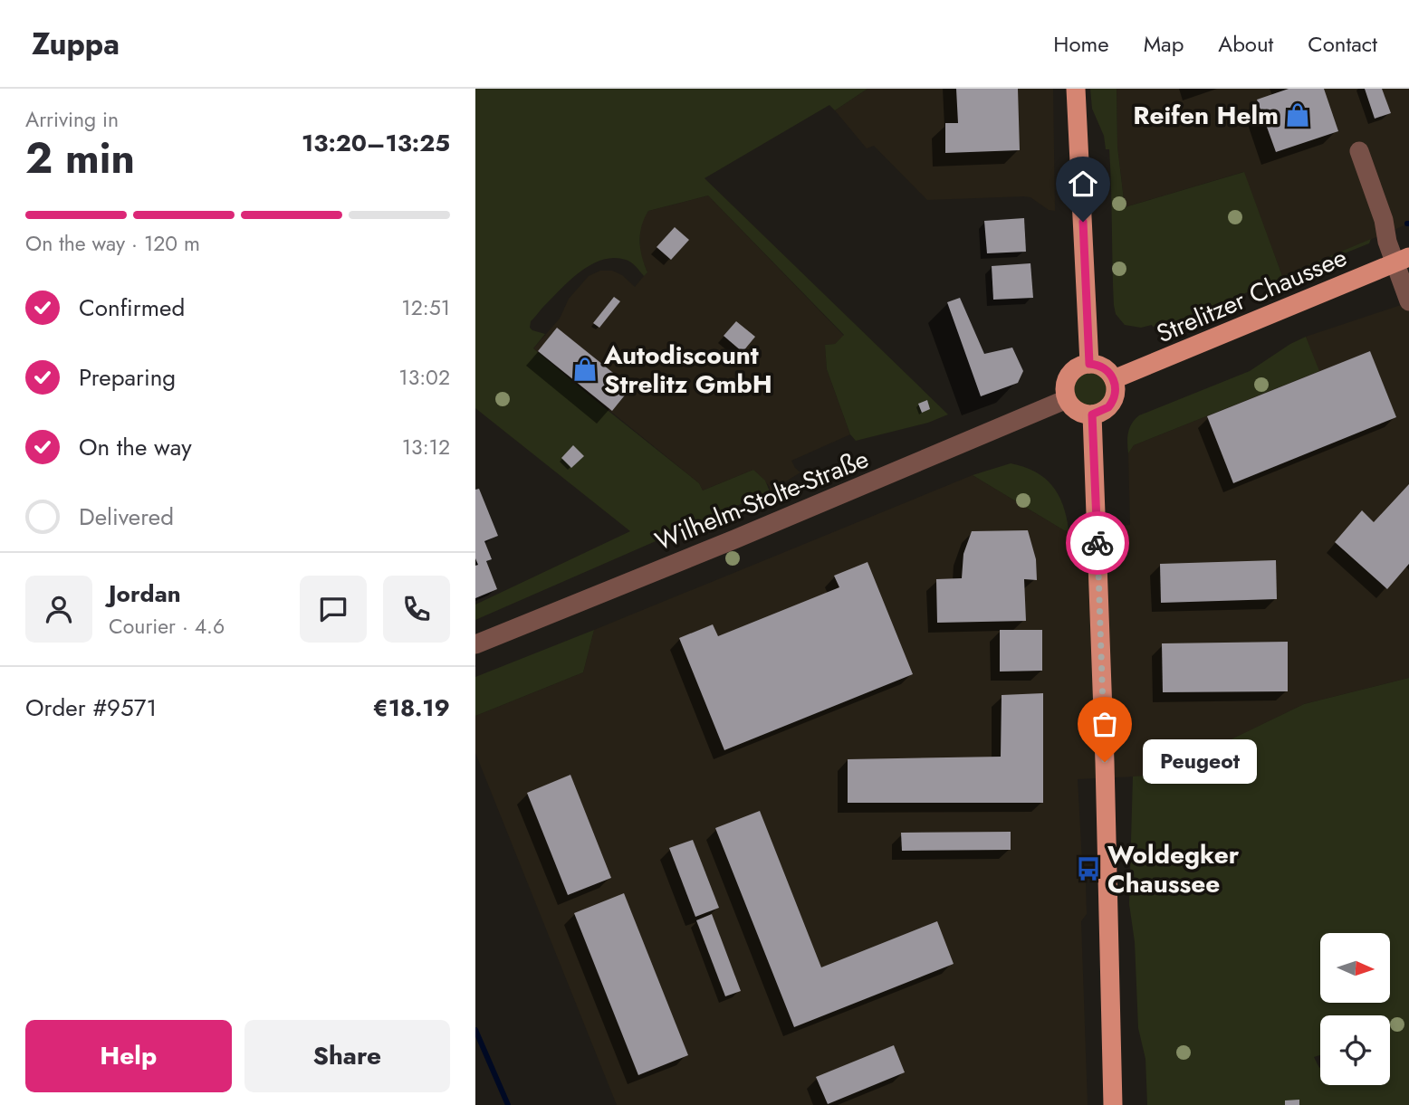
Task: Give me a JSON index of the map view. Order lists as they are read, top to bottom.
{
  "streets": {
    "main road": ["Strelitzer Chaussee"],
    "street": ["Wilhelm-Stolte-Straße"]
  },
  "crossings": [
    ["Strelitzer Chaussee", "Wilhelm-Stolte-Straße"]
  ],
  "places": {
    "shop": ["Reifen Helm", "Autodiscount Strelitz GmbH"],
    "other": ["Peugeot"],
    "bus stop": ["Woldegker Chaussee"]
  },
  "north": "right",
  "page": {
    "header": "Zuppa",
    "nav": [
      "Home",
      "Map",
      "About",
      "Contact"
    ],
    "heading": ["2 min", "Arriving in", "13:20–13:25"],
    "panel": [
      "Jordan",
      "Courier · 4.6",
      "Order #9571",
      "€18.19"
    ],
    "bar": "On the way · 120 m",
    "list": [
      ["Confirmed", "12:51"],
      ["Preparing", "13:02"],
      ["On the way", "13:12"],
      "Delivered"
    ],
    "bubble": "Peugeot",
    "buttons": ["Help", "Share"]
  }
}
